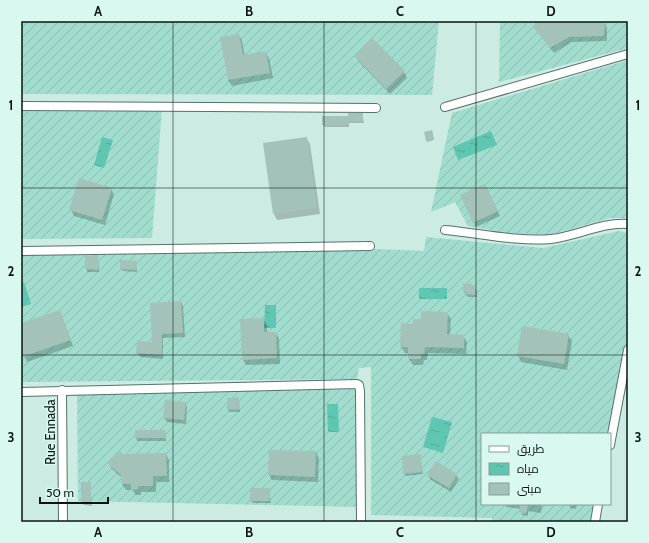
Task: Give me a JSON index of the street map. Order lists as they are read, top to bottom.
{
  "streets": {
    "street": ["Rue Ennada"]
  },
  "legend": ["طريق", "مياه", "مبنى"],
  "scale_bar": "50 m",
  "grid": {
    "columns": [
      "A",
      "B",
      "C",
      "D"
    ],
    "rows": ["1", "2", "3"]
  }
}
